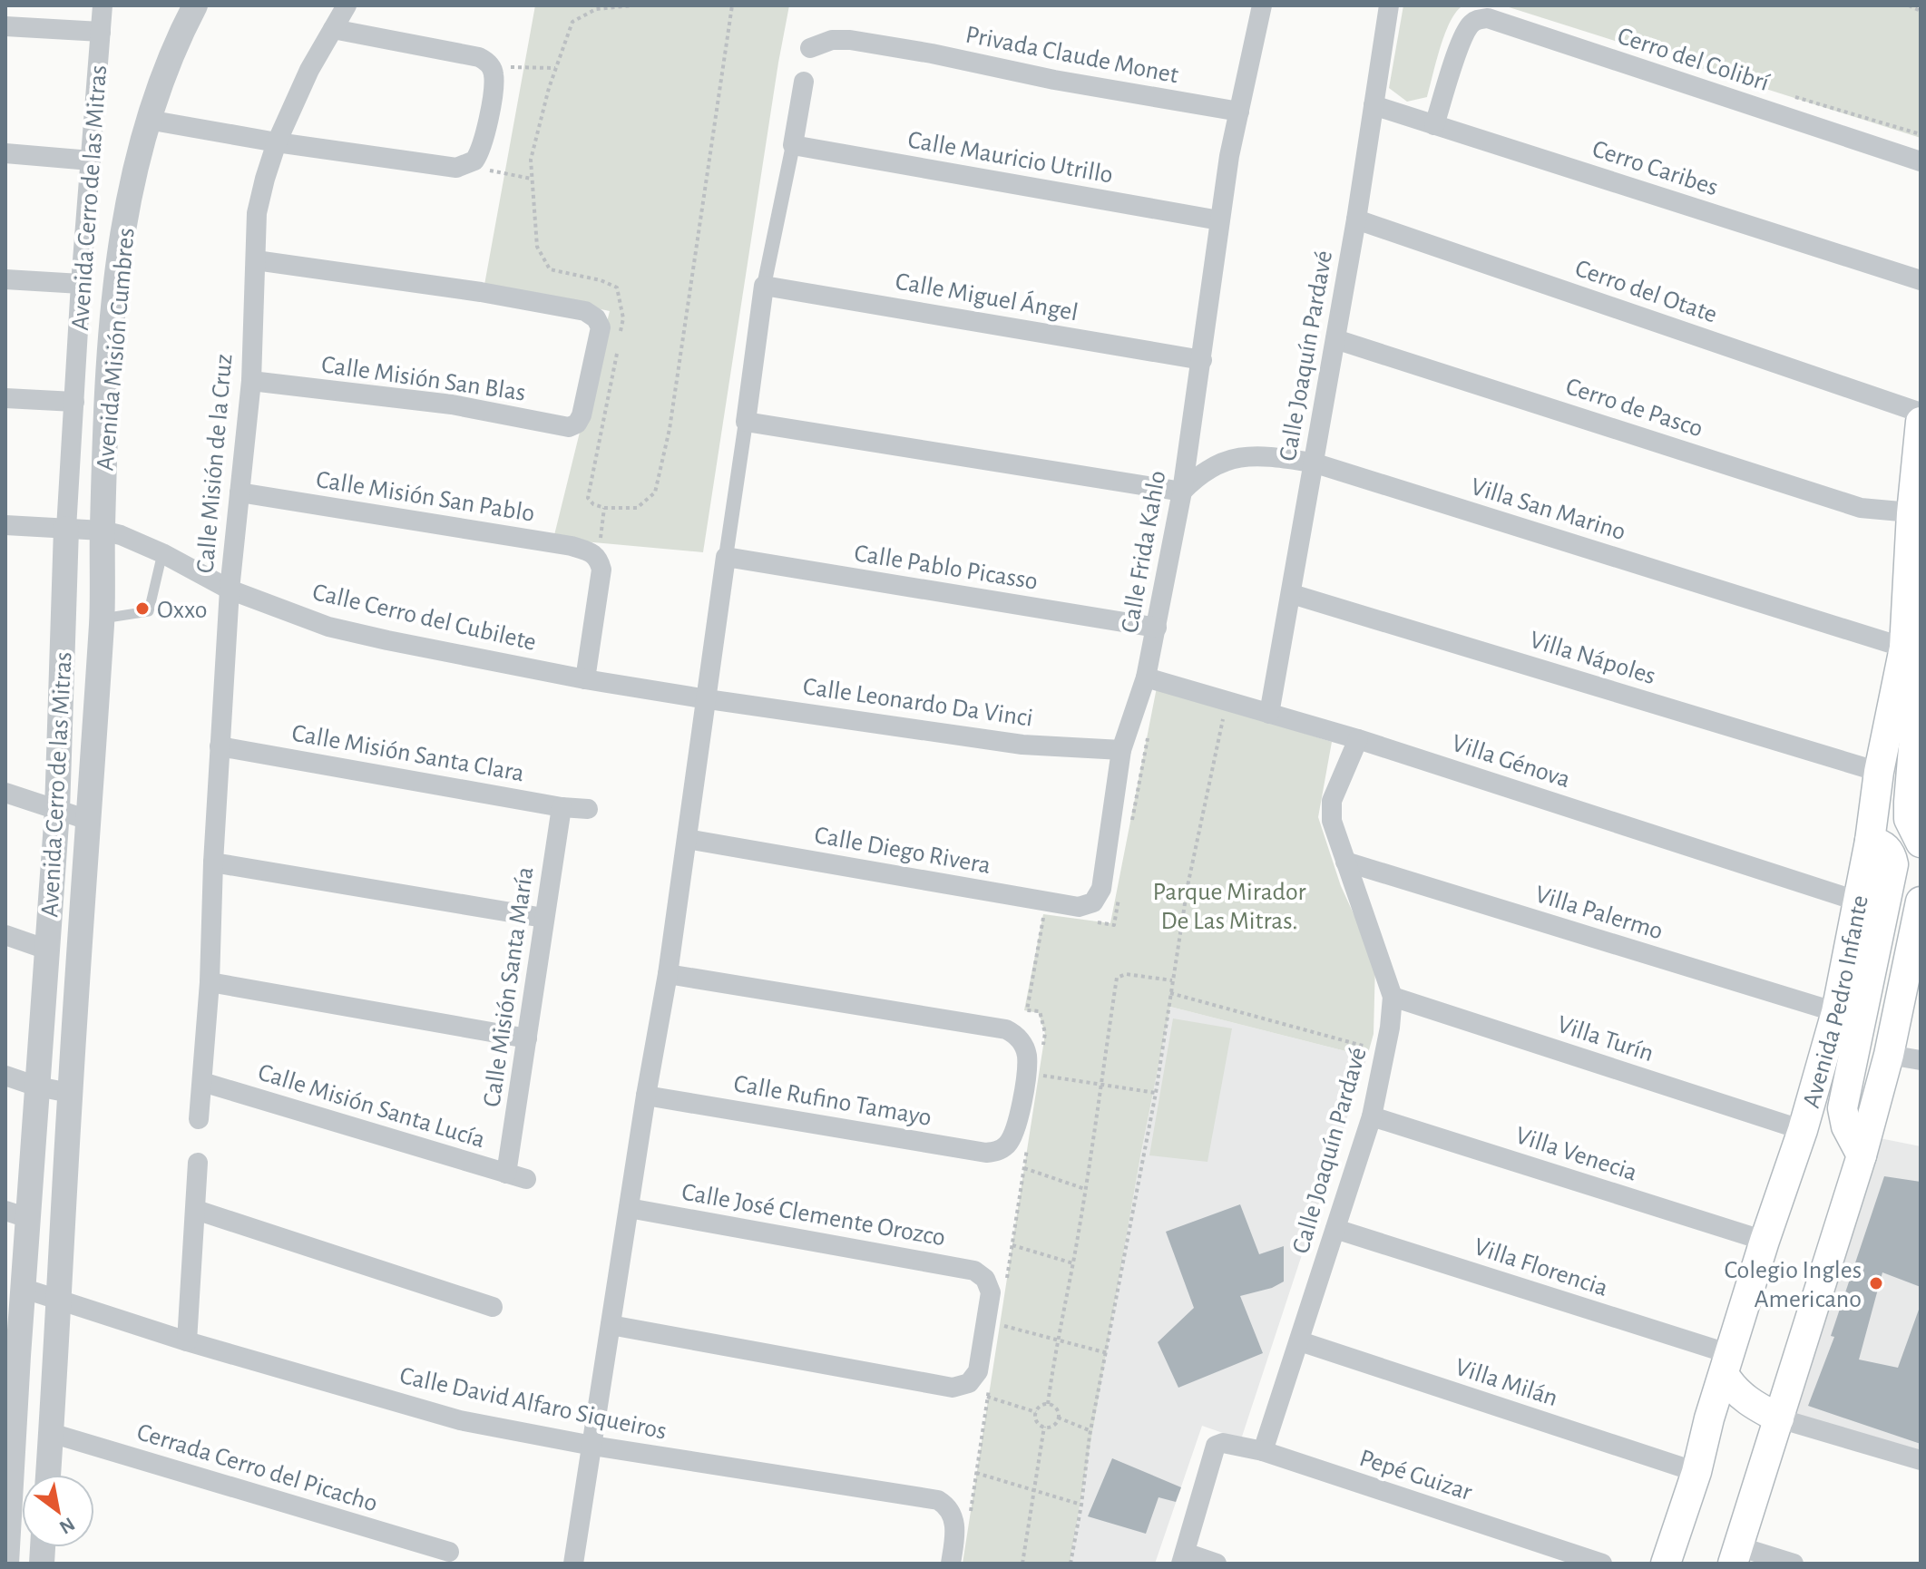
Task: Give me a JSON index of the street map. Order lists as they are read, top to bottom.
{
  "streets": {
    "main road": ["Avenida Pedro Infante"],
    "street": [
      "Privada Claude Monet",
      "Cerro del Colibrí",
      "Calle Mauricio Utrillo",
      "Cerro Caribes",
      "Avenida Cerro de las Mitras",
      "Cerro del Otate",
      "Calle Miguel Ángel",
      "Avenida Misión Cumbres",
      "Calle Joaquín Pardavé",
      "Calle Misión San Blas",
      "Cerro de Pasco",
      "Calle Misión de la Cruz",
      "Calle Misión San Pablo",
      "Villa San Marino",
      "Calle Frida Kahlo",
      "Calle Pablo Picasso",
      "Calle Cerro del Cubilete",
      "Villa Nápoles",
      "Calle Leonardo Da Vinci",
      "Calle Misión Santa Clara",
      "Villa Génova",
      "Calle Diego Rivera",
      "Villa Palermo",
      "Calle Misión Santa María",
      "Villa Turín",
      "Calle Rufino Tamayo",
      "Calle Misión Santa Lucía",
      "Villa Venecia",
      "Calle José Clemente Orozco",
      "Villa Florencia",
      "Villa Milán",
      "Calle David Alfaro Siqueiros",
      "Cerrada Cerro del Picacho",
      "Pepé Guizar"
    ]
  },
  "crossings": [
    ["Privada Claude Monet", "Calle Frida Kahlo"],
    ["Cerro del Colibrí", "Cerro Caribes"],
    ["Calle Mauricio Utrillo", "Calle Frida Kahlo"],
    ["Cerro Caribes", "Calle Joaquín Pardavé"],
    ["Avenida Cerro de las Mitras", "Avenida Misión Cumbres"],
    ["Avenida Cerro de las Mitras", "Calle Cerro del Cubilete"],
    ["Avenida Cerro de las Mitras", "Calle David Alfaro Siqueiros"],
    ["Avenida Cerro de las Mitras", "Cerrada Cerro del Picacho"],
    ["Cerro del Otate", "Calle Joaquín Pardavé"],
    ["Calle Miguel Ángel", "Calle Frida Kahlo"],
    ["Avenida Misión Cumbres", "Calle Cerro del Cubilete"],
    ["Calle Joaquín Pardavé", "Cerro de Pasco"],
    ["Calle Joaquín Pardavé", "Villa San Marino"],
    ["Calle Joaquín Pardavé", "Villa Nápoles"],
    ["Calle Joaquín Pardavé", "Villa Génova"],
    ["Calle Joaquín Pardavé", "Villa Palermo"],
    ["Calle Joaquín Pardavé", "Villa Turín"],
    ["Calle Joaquín Pardavé", "Villa Venecia"],
    ["Calle Joaquín Pardavé", "Villa Florencia"],
    ["Calle Joaquín Pardavé", "Villa Milán"],
    ["Calle Joaquín Pardavé", "Pepé Guizar"],
    ["Calle Misión San Blas", "Calle Misión de la Cruz"],
    ["Cerro de Pasco", "Avenida Pedro Infante"],
    ["Calle Misión de la Cruz", "Calle Misión San Pablo"],
    ["Calle Misión de la Cruz", "Calle Cerro del Cubilete"],
    ["Calle Misión de la Cruz", "Calle Misión Santa Clara"],
    ["Calle Misión de la Cruz", "Calle Misión Santa Lucía"],
    ["Villa San Marino", "Calle Frida Kahlo"],
    ["Villa San Marino", "Avenida Pedro Infante"],
    ["Calle Frida Kahlo", "Calle Pablo Picasso"],
    ["Calle Frida Kahlo", "Calle Leonardo Da Vinci"],
    ["Calle Frida Kahlo", "Villa Génova"],
    ["Calle Frida Kahlo", "Calle Diego Rivera"],
    ["Calle Cerro del Cubilete", "Calle Leonardo Da Vinci"],
    ["Villa Nápoles", "Avenida Pedro Infante"],
    ["Calle Misión Santa Clara", "Calle Misión Santa María"],
    ["Villa Génova", "Avenida Pedro Infante"],
    ["Villa Palermo", "Avenida Pedro Infante"],
    ["Calle Misión Santa María", "Calle Misión Santa Lucía"],
    ["Avenida Pedro Infante", "Villa Turín"],
    ["Avenida Pedro Infante", "Villa Venecia"],
    ["Avenida Pedro Infante", "Villa Florencia"],
    ["Avenida Pedro Infante", "Villa Milán"]
  ],
  "parks": ["Parque Mirador De Las Mitras."],
  "places": ["Oxxo", "Colegio Ingles Americano"],
  "north": "bottom right"
}
